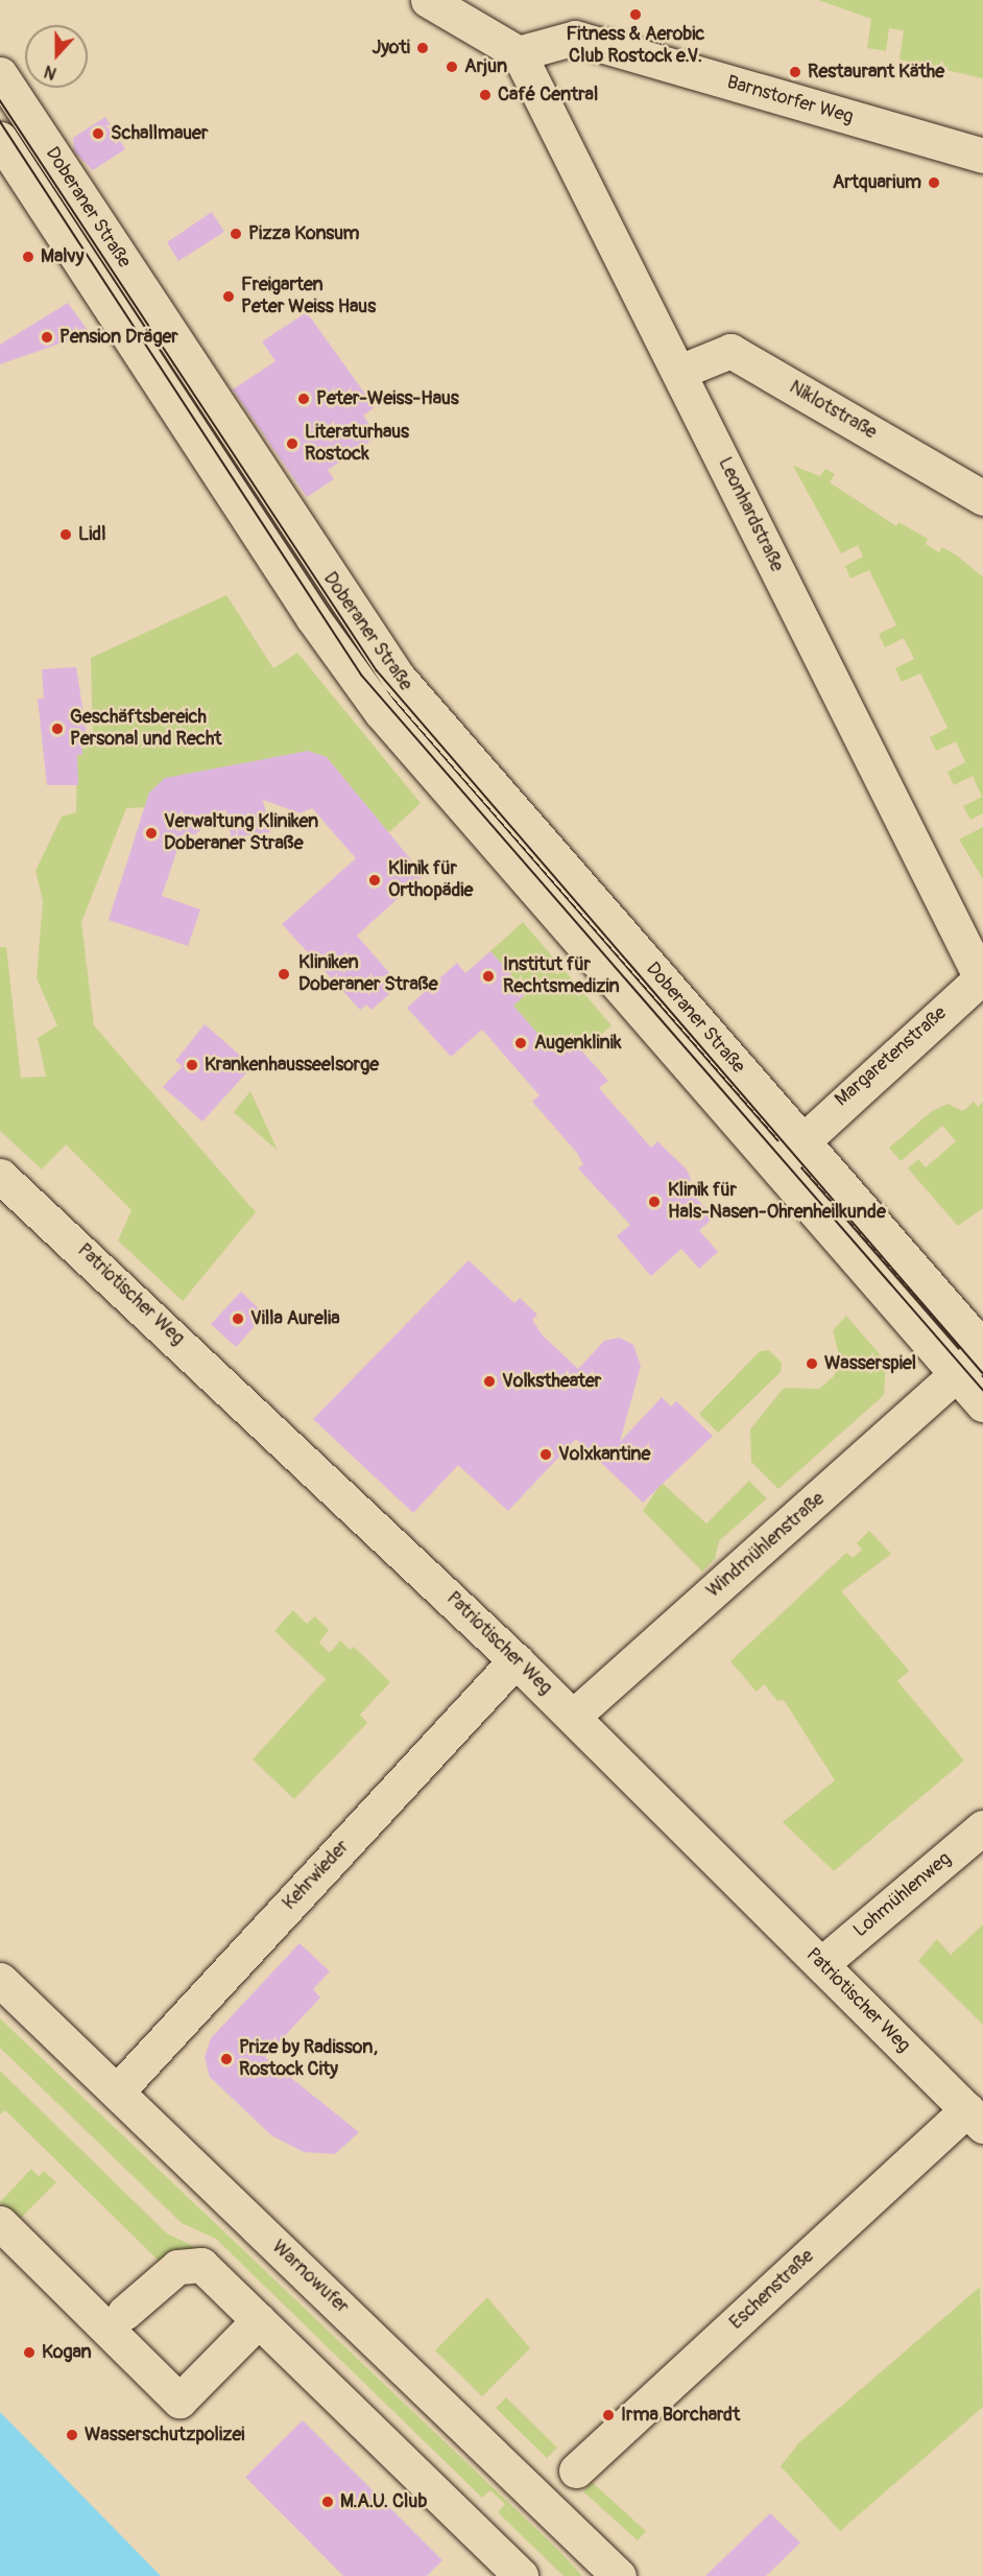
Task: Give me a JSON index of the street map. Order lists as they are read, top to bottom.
{
  "streets": {
    "street": [
      "Barnstorfer Weg",
      "Doberaner Straße",
      "Niklotstraße",
      "Leonhardstraße",
      "Margaretenstraße",
      "Patriotischer Weg",
      "Windmühlenstraße",
      "Kehrwieder",
      "Lohmühlenweg",
      "Warnowufer",
      "Eschenstraße"
    ]
  },
  "crossings": [
    ["Barnstorfer Weg", "Leonhardstraße"],
    ["Doberaner Straße", "Margaretenstraße"],
    ["Doberaner Straße", "Windmühlenstraße"],
    ["Niklotstraße", "Leonhardstraße"],
    ["Leonhardstraße", "Margaretenstraße"],
    ["Patriotischer Weg", "Windmühlenstraße"],
    ["Patriotischer Weg", "Kehrwieder"],
    ["Patriotischer Weg", "Lohmühlenweg"],
    ["Patriotischer Weg", "Eschenstraße"],
    ["Kehrwieder", "Warnowufer"]
  ],
  "places": [
    "Fitness & Aerobic Club Rostock e.V.",
    "Jyoti",
    "Arjun",
    "Restaurant Käthe",
    "Café Central",
    "Schallmauer",
    "Artquarium",
    "Pizza Konsum",
    "Malvy",
    "Freigarten Peter Weiss Haus",
    "Pension Dräger",
    "Peter-Weiss-Haus",
    "Literaturhaus Rostock",
    "Lidl",
    "Geschäftsbereich Personal und Recht",
    "Verwaltung Kliniken Doberaner Straße",
    "Klinik für Orthopädie",
    "Kliniken Doberaner Straße",
    "Institut für Rechtsmedizin",
    "Augenklinik",
    "Krankenhausseelsorge",
    "Klinik für Hals-Nasen-Ohrenheilkunde",
    "Villa Aurelia",
    "Wasserspiel",
    "Volkstheater",
    "Volxkantine",
    "Prize by Radisson, Rostock City",
    "Kogan",
    "Irma Borchardt",
    "Wasserschutzpolizei",
    "M.A.U. Club"
  ],
  "north": "bottom"
}
